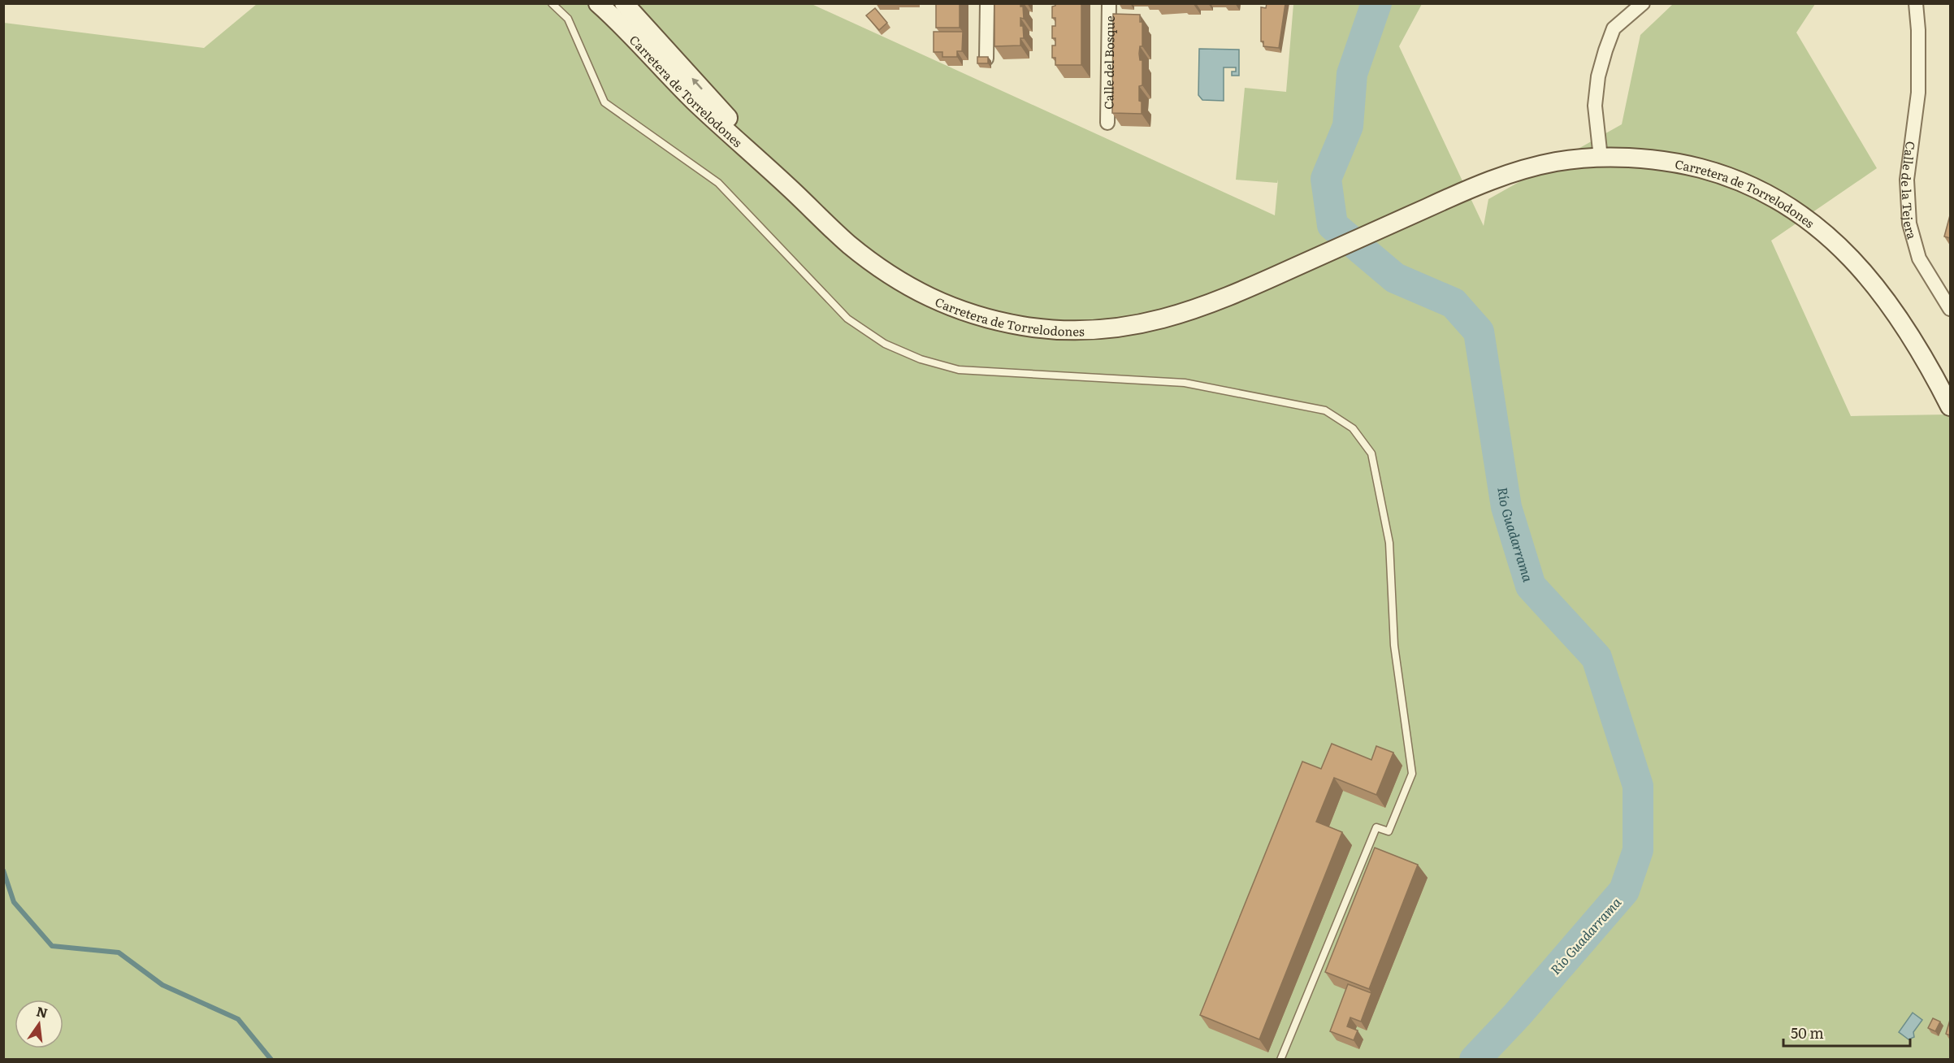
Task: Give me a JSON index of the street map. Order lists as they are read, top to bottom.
{
  "streets": {
    "main road": ["Carretera de Torrelodones"],
    "street": ["Calle del Bosque", "Calle de la Tejera"]
  },
  "water": ["Río Guadarrama"],
  "scale_bar": "50 m",
  "north": "top"
}
